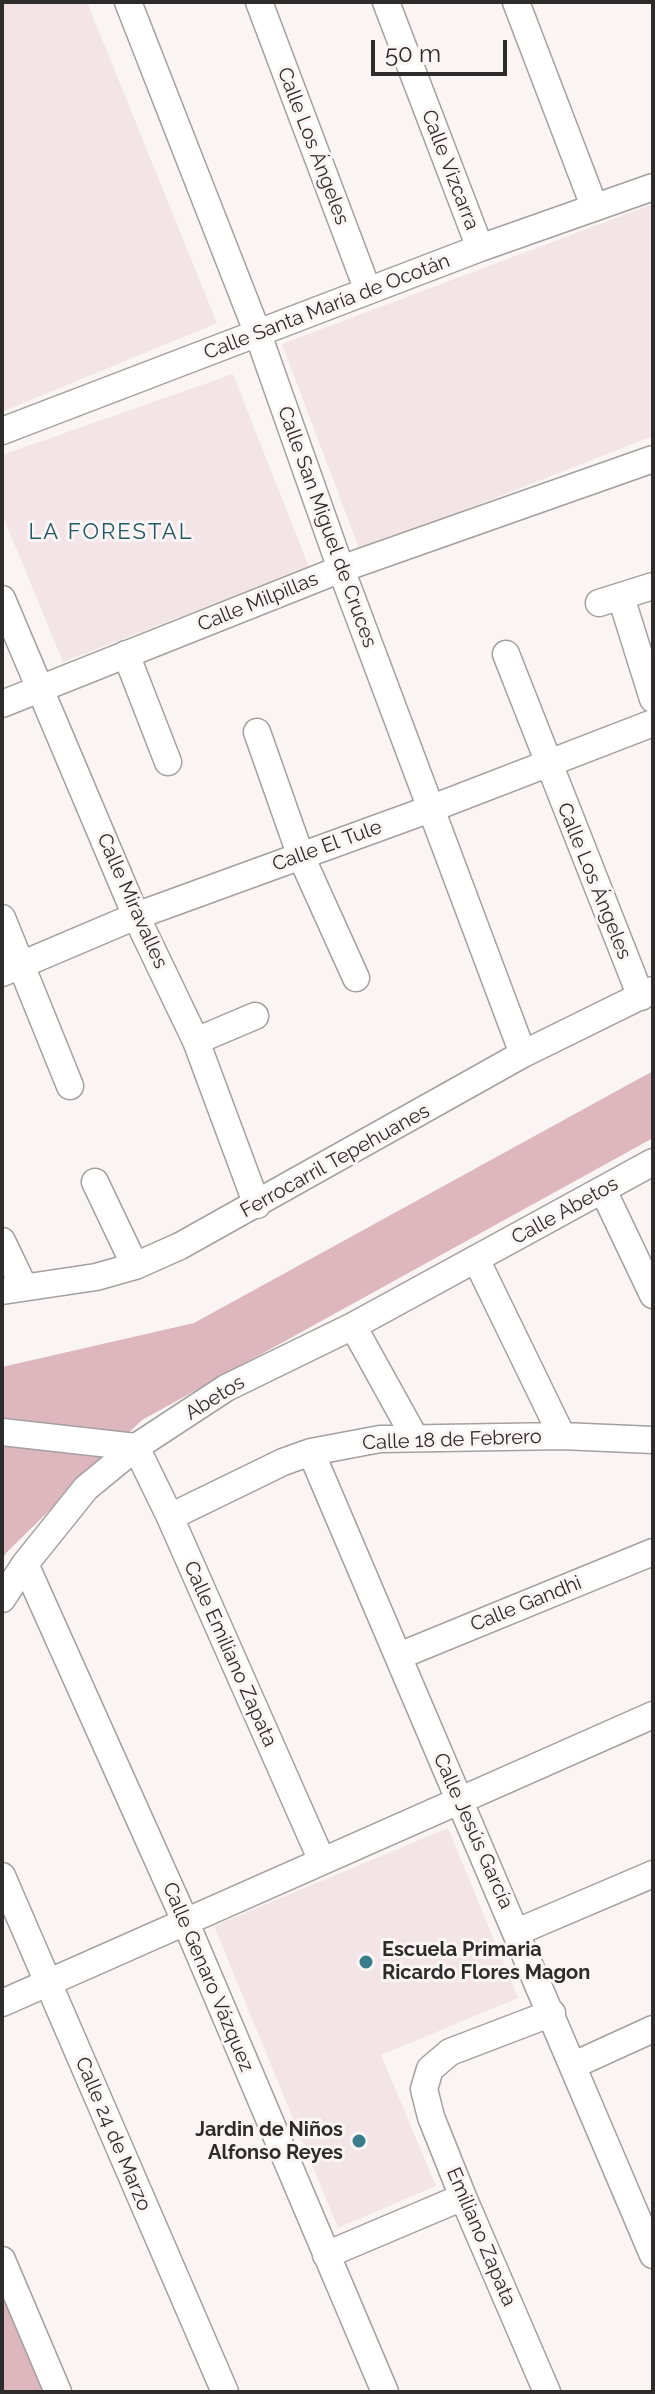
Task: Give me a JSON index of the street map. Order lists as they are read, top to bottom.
{
  "streets": {
    "street": [
      "Calle Los Ángeles",
      "Calle Vizcarra",
      "Calle Santa María de Ocotán",
      "Calle San Miguel de Cruces",
      "Calle Milpillas",
      "Calle El Tule",
      "Calle Miravalles",
      "Ferrocarril Tepehuanes",
      "Calle Abetos",
      "Abetos",
      "Calle 18 de Febrero",
      "Calle Gandhi",
      "Calle Emiliano Zapata",
      "Calle Jesús García",
      "Calle Genaro Vázquez",
      "Calle 24 de Marzo",
      "Emiliano Zapata"
    ]
  },
  "crossings": [
    ["Calle Los Ángeles", "Calle Santa María de Ocotán"],
    ["Calle Los Ángeles", "Calle El Tule"],
    ["Calle Los Ángeles", "Ferrocarril Tepehuanes"],
    ["Calle Vizcarra", "Calle Santa María de Ocotán"],
    ["Calle Santa María de Ocotán", "Calle San Miguel de Cruces"],
    ["Calle San Miguel de Cruces", "Calle Milpillas"],
    ["Calle San Miguel de Cruces", "Calle El Tule"],
    ["Calle San Miguel de Cruces", "Ferrocarril Tepehuanes"],
    ["Calle Milpillas", "Calle Miravalles"],
    ["Calle El Tule", "Calle Miravalles"],
    ["Calle Miravalles", "Ferrocarril Tepehuanes"],
    ["Calle Abetos", "Abetos"],
    ["Abetos", "Calle Emiliano Zapata"],
    ["Abetos", "Calle Genaro Vázquez"],
    ["Calle 18 de Febrero", "Calle Emiliano Zapata"],
    ["Calle 18 de Febrero", "Calle Jesús García"],
    ["Calle Gandhi", "Calle Jesús García"],
    ["Calle Jesús García", "Emiliano Zapata"]
  ],
  "districts": ["LA FORESTAL"],
  "places": ["Escuela Primaria Ricardo Flores Magon", "Jardin de Niños Alfonso Reyes"],
  "scale_bar": "50 m"
}
